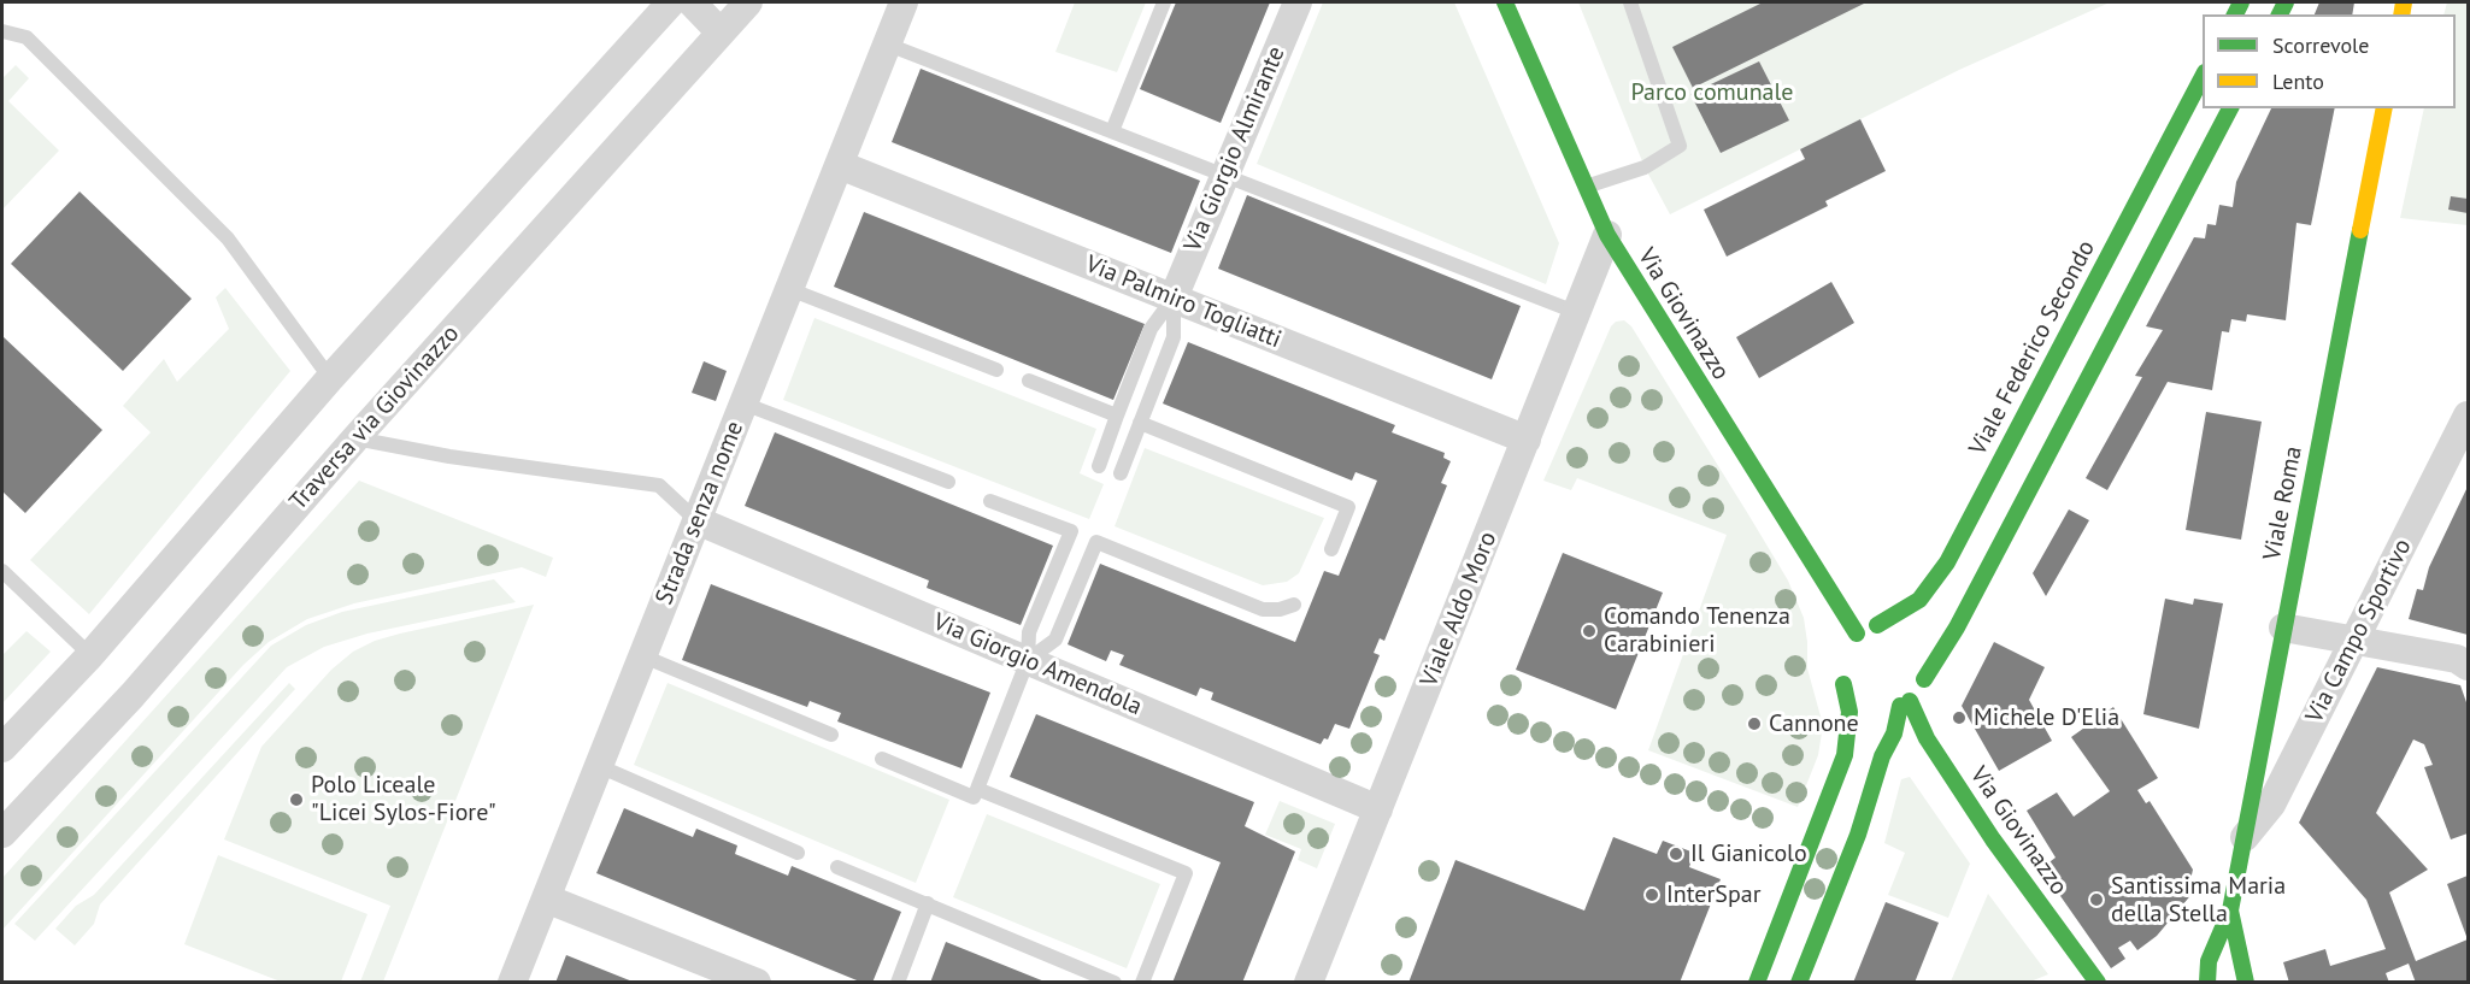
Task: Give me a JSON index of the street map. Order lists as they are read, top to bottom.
{
  "streets": {
    "main road": ["Via Giovinazzo", "Viale Federico Secondo", "Viale Roma"],
    "street": [
      "Via Giorgio Almirante",
      "Via Palmiro Togliatti",
      "Traversa via Giovinazzo",
      "Strada senza nome",
      "Viale Aldo Moro",
      "Via Campo Sportivo",
      "Via Giorgio Amendola"
    ]
  },
  "crossings": [
    ["Via Giorgio Almirante", "Via Palmiro Togliatti"],
    ["Via Palmiro Togliatti", "Strada senza nome"],
    ["Via Palmiro Togliatti", "Viale Aldo Moro"],
    ["Via Giovinazzo", "Viale Federico Secondo"],
    ["Via Giovinazzo", "Viale Aldo Moro"],
    ["Viale Roma", "Via Campo Sportivo"],
    ["Strada senza nome", "Via Giorgio Amendola"],
    ["Viale Aldo Moro", "Via Giorgio Amendola"]
  ],
  "parks": ["Parco comunale"],
  "places": [
    "Comando Tenenza Carabinieri",
    "Michele D'Elia",
    "Cannone",
    "Polo Liceale \"Licei Sylos-Fiore\"",
    "Il Gianicolo",
    "InterSpar",
    "Santissima Maria della Stella"
  ],
  "legend": ["Scorrevole", "Lento"]
}
